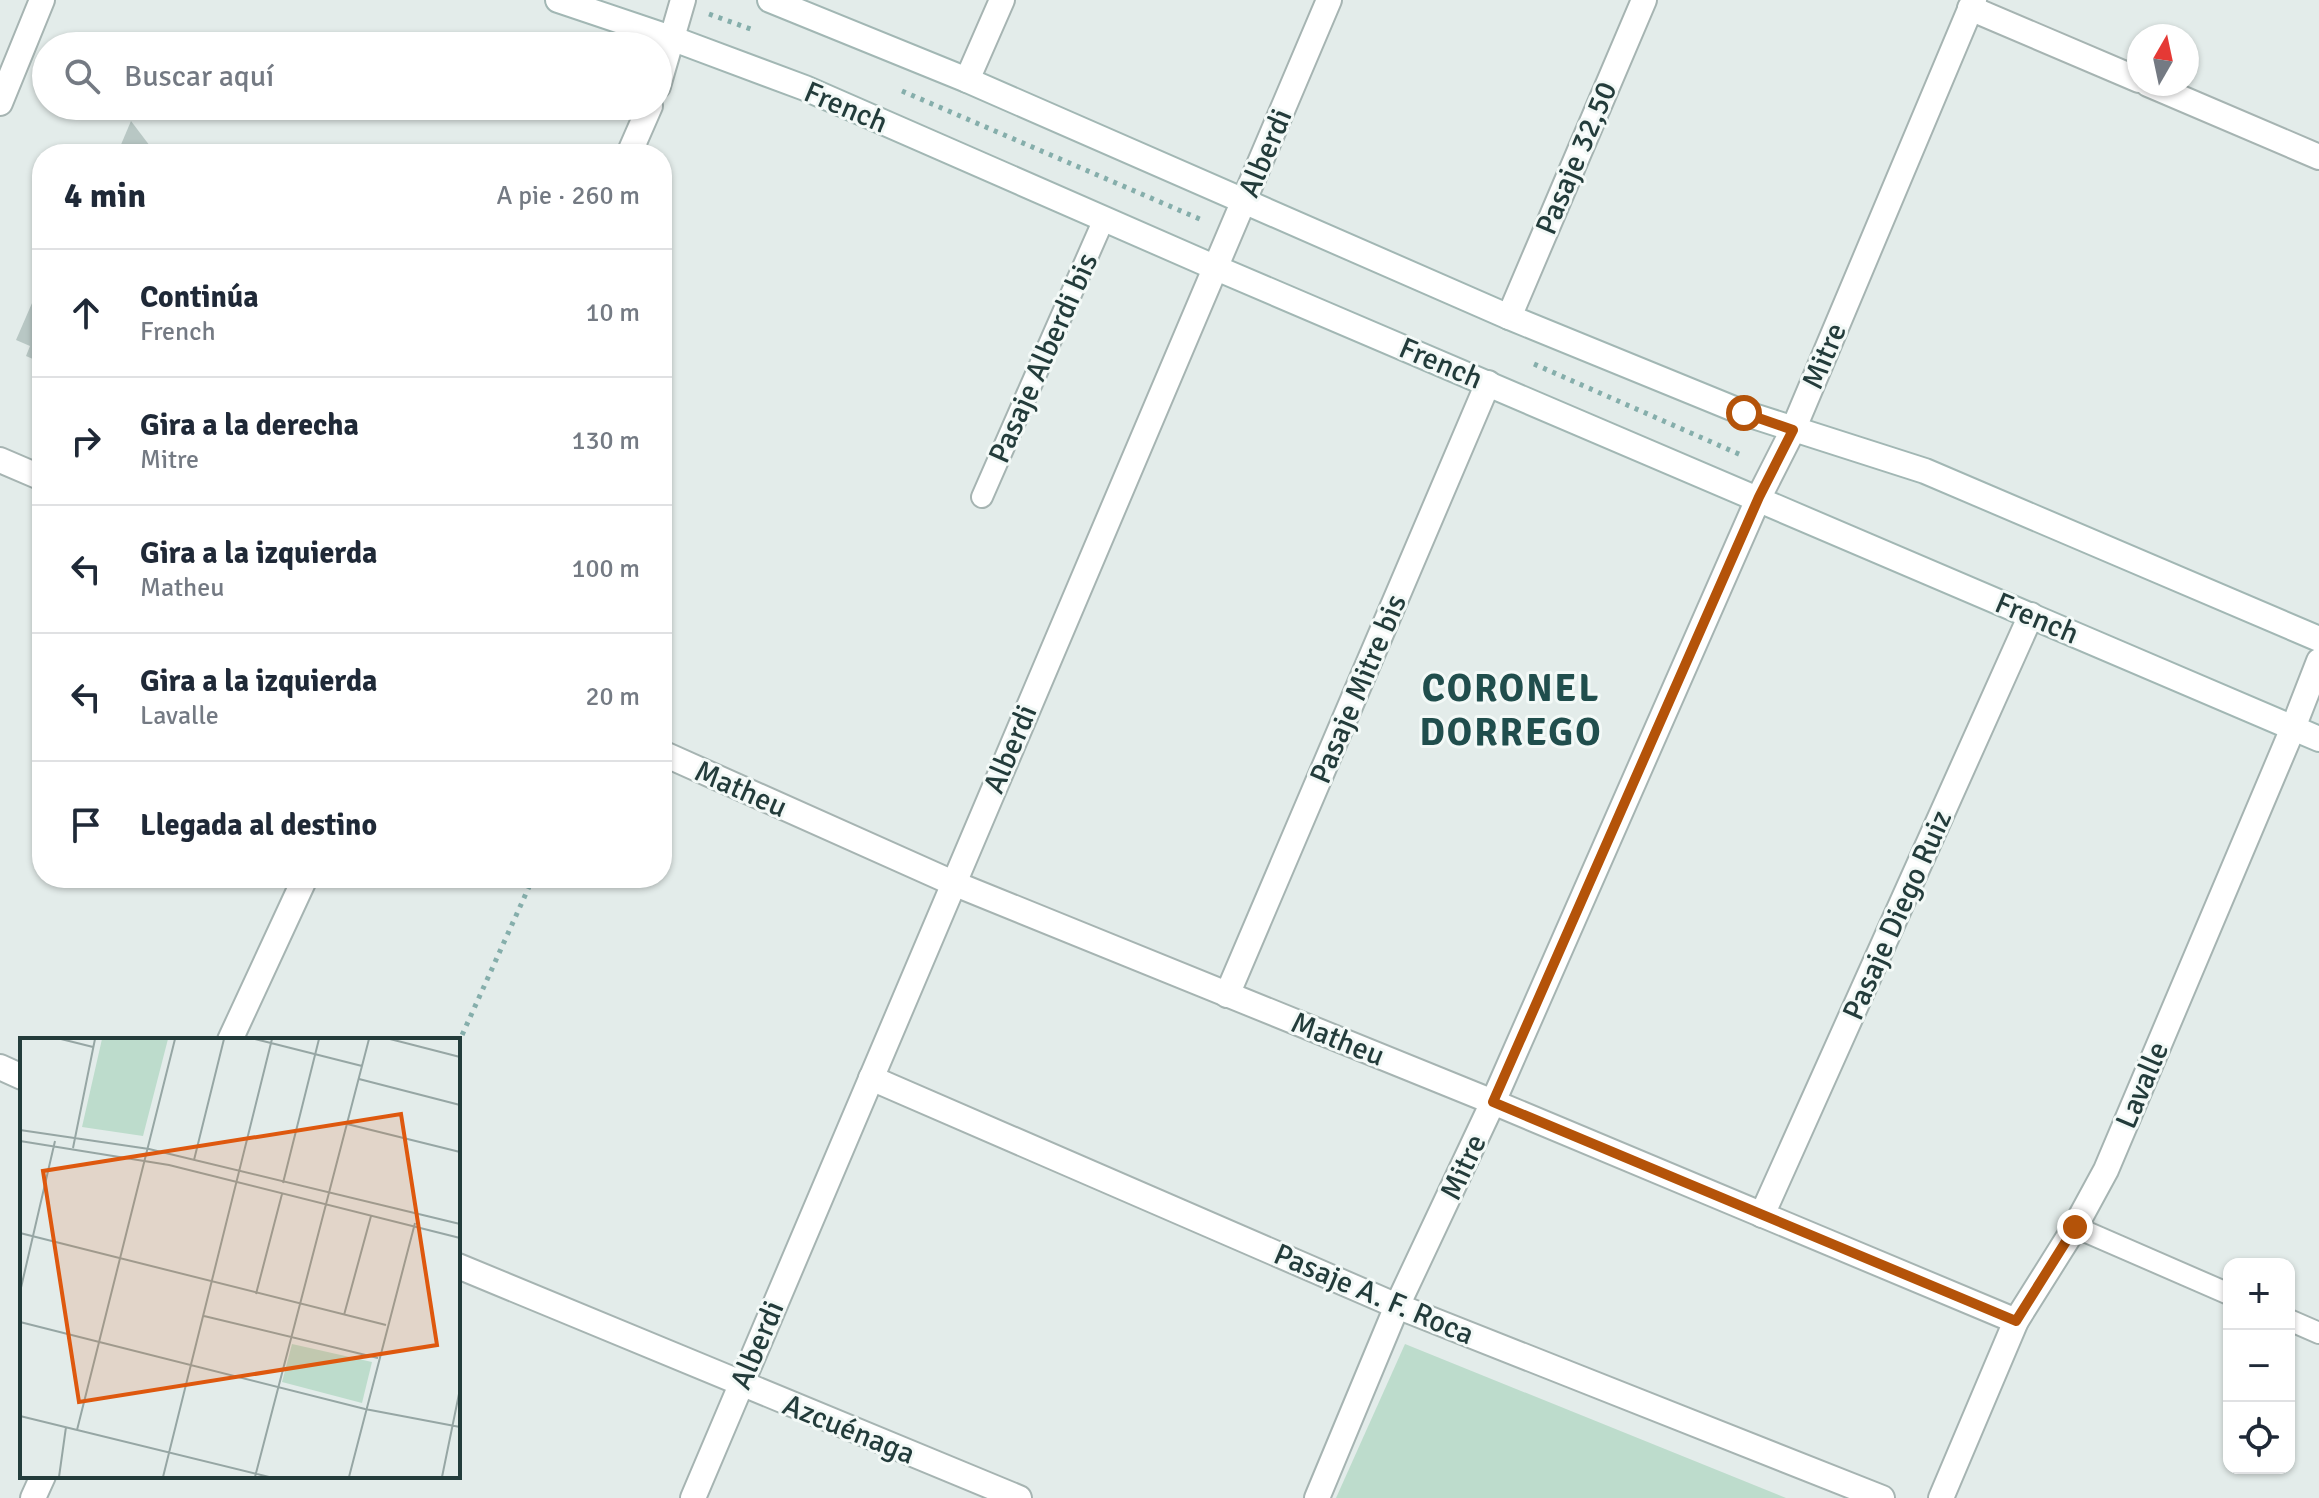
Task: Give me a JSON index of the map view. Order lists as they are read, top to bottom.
{
  "streets": {
    "street": [
      "French",
      "Alberdi",
      "Pasaje 32,50",
      "Mitre",
      "Pasaje Mitre bis",
      "Matheu",
      "Pasaje Diego Ruiz",
      "Lavalle",
      "Pasaje A. F. Roca",
      "Azcuénaga"
    ],
    "lane": ["Pasaje Alberdi bis"]
  },
  "crossings": [
    ["French", "Alberdi"],
    ["French", "Mitre"],
    ["French", "Pasaje Alberdi bis"],
    ["French", "Pasaje Mitre bis"],
    ["French", "Pasaje Diego Ruiz"],
    ["French", "Lavalle"],
    ["Alberdi", "Matheu"],
    ["Alberdi", "Pasaje A. F. Roca"],
    ["Alberdi", "Azcuénaga"],
    ["Mitre", "Matheu"],
    ["Mitre", "Pasaje A. F. Roca"],
    ["Pasaje Mitre bis", "Matheu"],
    ["Matheu", "Pasaje Diego Ruiz"],
    ["Matheu", "Lavalle"]
  ],
  "districts": ["CORONEL DORREGO"],
  "north": "top",
  "page": {
    "search": "Buscar aquí",
    "heading": ["4 min", "A pie · 260 m"],
    "list": [
      ["Continúa", "French", "10 m"],
      ["Gira a la derecha", "Mitre", "130 m"],
      ["Gira a la izquierda", "Matheu", "100 m"],
      ["Gira a la izquierda", "Lavalle", "20 m"],
      "Llegada al destino"
    ],
    "map_buttons": ["+", "−"]
  }
}
